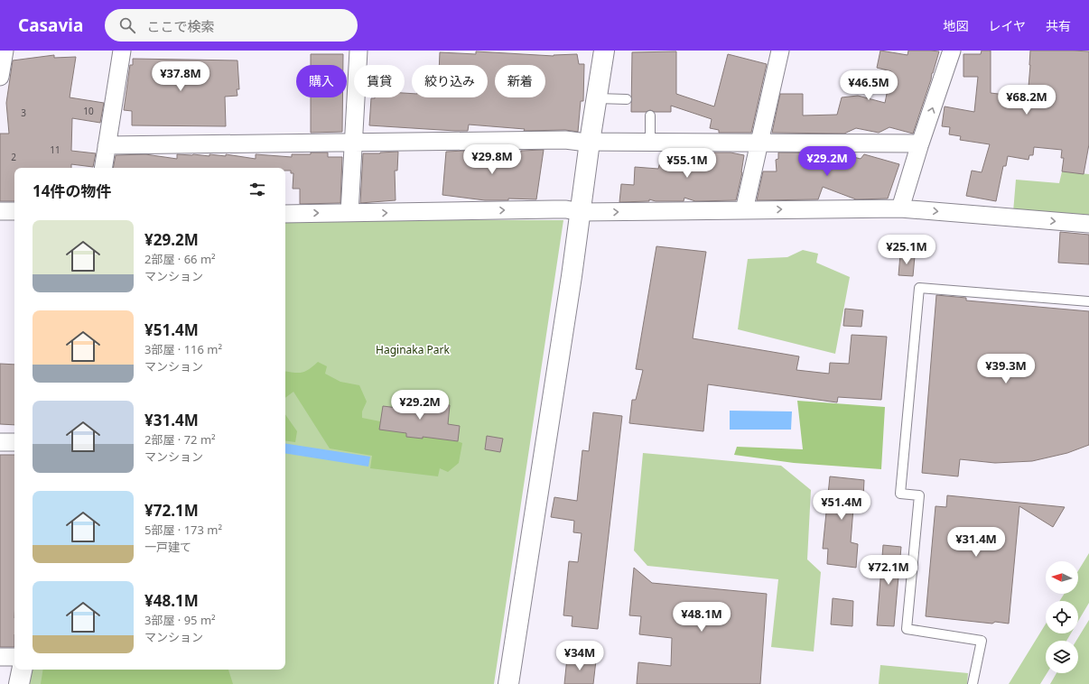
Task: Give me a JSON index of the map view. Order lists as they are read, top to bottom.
{
  "parks": ["Haginaka Park"],
  "house_numbers": [
    "10",
    "3",
    "11",
    "2"
  ],
  "north": "left",
  "page": {
    "header": "Casavia",
    "search": "ここで検索",
    "nav": ["地図", "レイヤ", "共有"],
    "price": [
      "¥37.8M",
      "¥46.5M",
      "¥68.2M",
      "¥29.8M",
      "¥29.2M",
      "¥55.1M",
      "¥25.1M",
      "¥39.3M",
      "¥29.2M",
      "¥51.4M",
      "¥31.4M",
      "¥72.1M",
      "¥48.1M",
      "¥34M"
    ],
    "chip": [
      "購入",
      "賃貸",
      "絞り込み",
      "新着"
    ],
    "heading": "14件の物件",
    "list": [
      {
        "name": "¥29.2M",
        "note": "2部屋 · 66 m² · マンション"
      },
      {
        "name": "¥51.4M",
        "note": "3部屋 · 116 m² · マンション"
      },
      {
        "name": "¥31.4M",
        "note": "2部屋 · 72 m² · マンション"
      },
      {
        "name": "¥72.1M",
        "note": "5部屋 · 173 m² · 一戸建て"
      },
      {
        "name": "¥48.1M",
        "note": "3部屋 · 95 m² · マンション"
      }
    ]
  }
}
